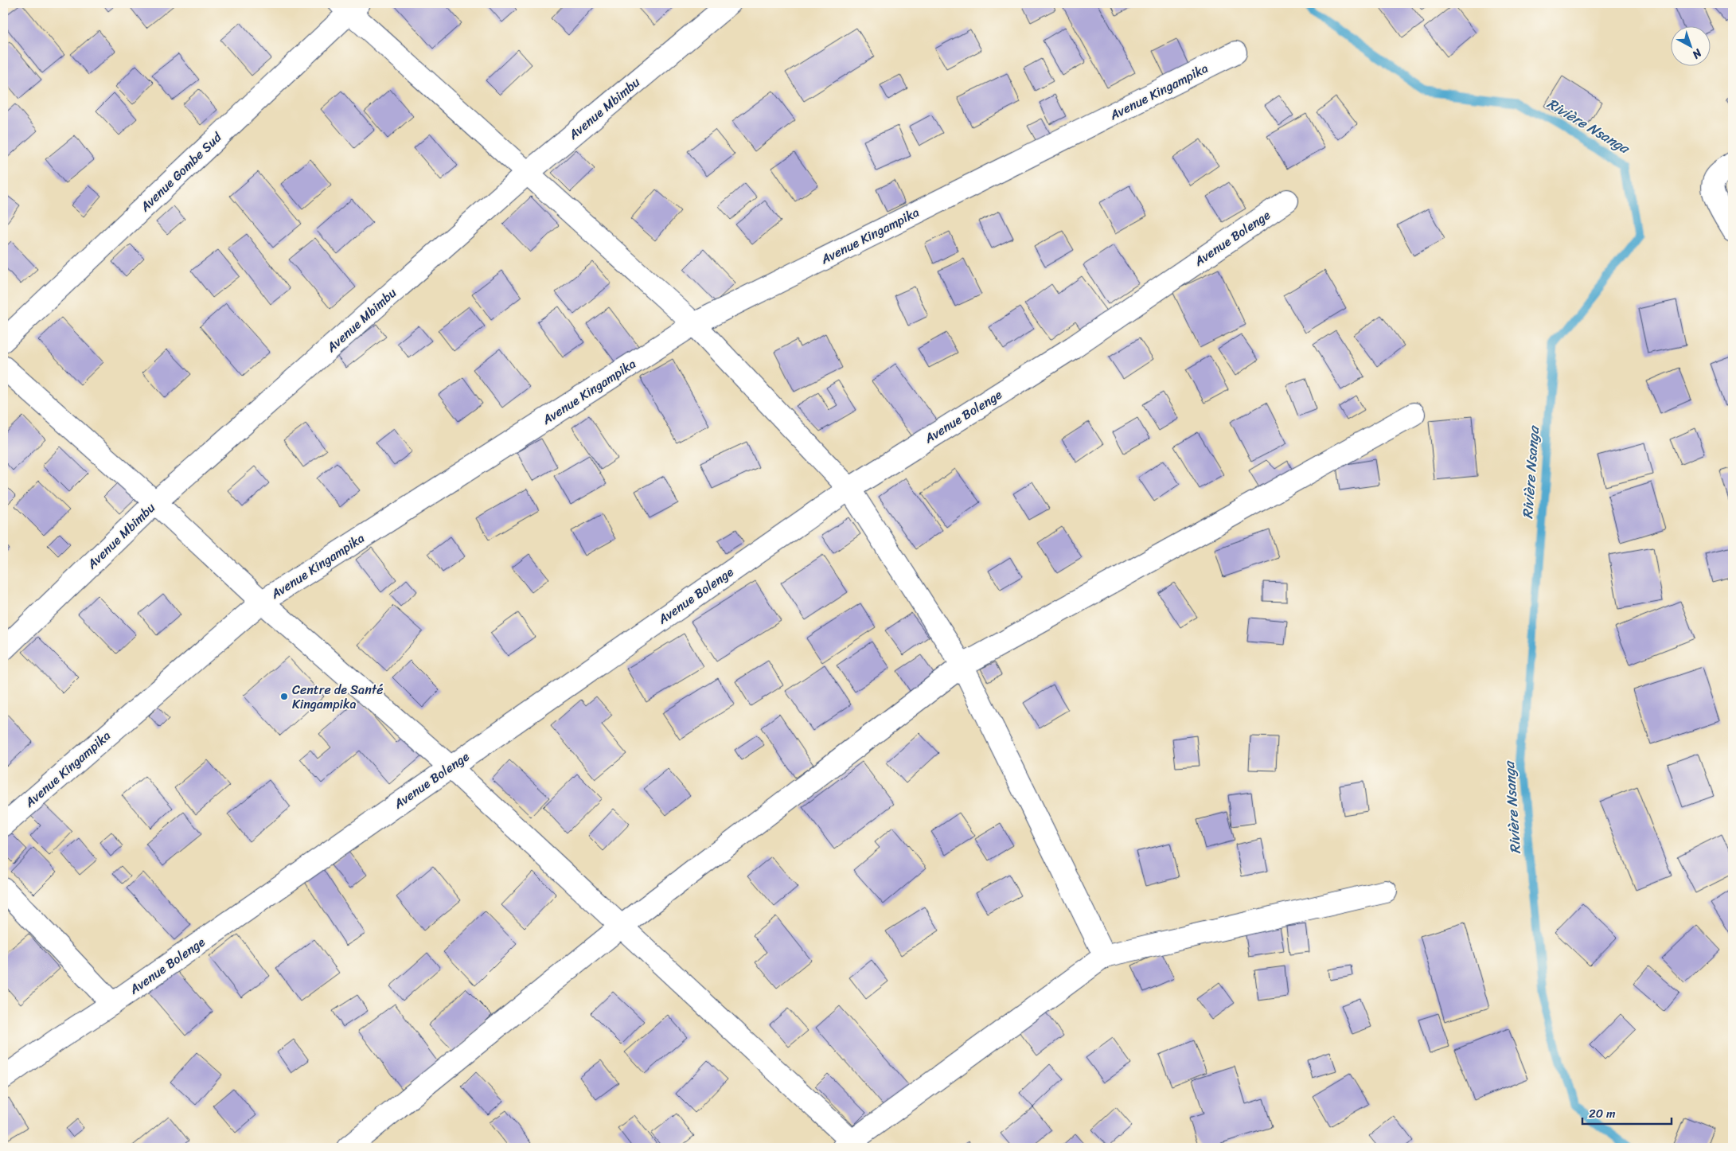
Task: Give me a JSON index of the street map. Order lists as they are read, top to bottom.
{
  "streets": {
    "street": [
      "Avenue Kingampika",
      "Avenue Mbimbu",
      "Avenue Gombe Sud",
      "Avenue Bolenge"
    ]
  },
  "water": ["Rivière Nsanga"],
  "places": ["Centre de Santé Kingampika"],
  "scale_bar": "20 m",
  "north": "bottom right"
}
